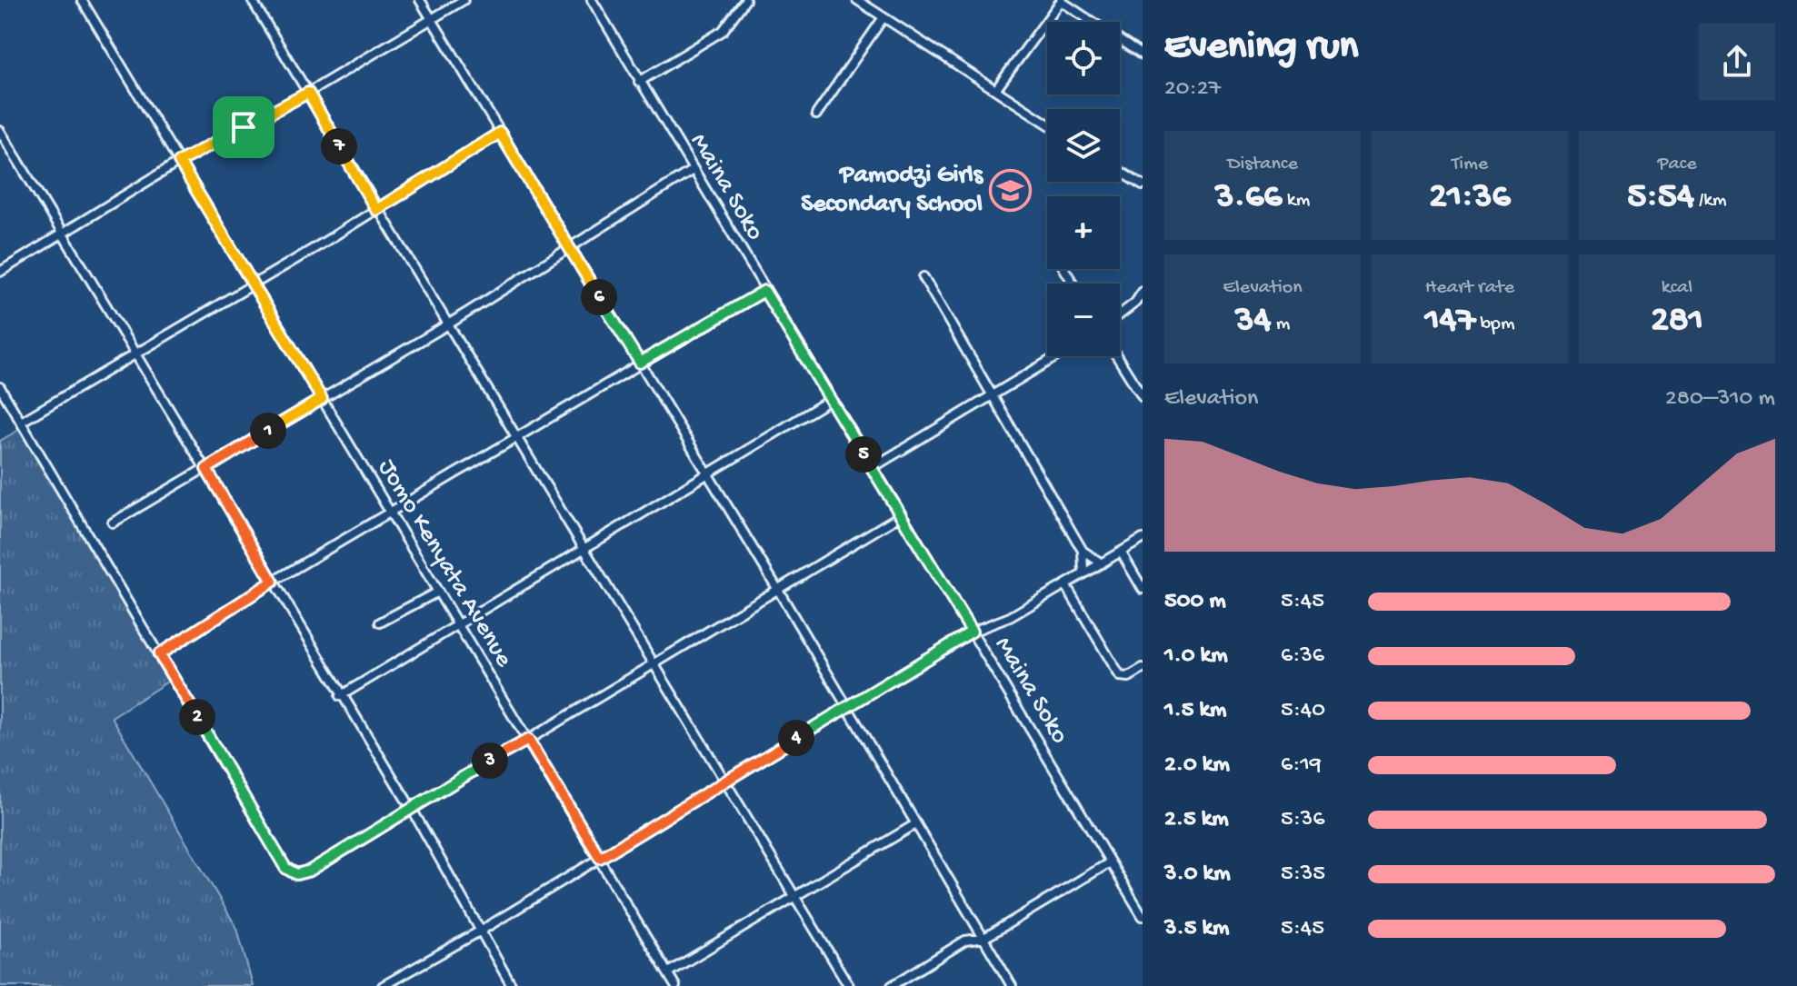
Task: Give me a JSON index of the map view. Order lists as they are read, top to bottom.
{
  "streets": {
    "street": ["Maina Soko", "Jomo Kenyata Avenue"]
  },
  "places": {
    "school or university": ["Pamodzi Girls Secondary School"]
  },
  "page": {
    "heading": ["Evening run", "20:27"],
    "map_buttons": ["+", "−"],
    "stats": [
      ["Distance", "3.66 km"],
      ["Time", "21:36"],
      ["Pace", "5:54 /km"],
      ["Elevation", "34 m"],
      ["Heart rate", "147 bpm"],
      ["kcal", "281"]
    ],
    "pins": [
      "7",
      "6",
      "1",
      "5",
      "2",
      "4",
      "3"
    ],
    "chart": ["Elevation", "280–310 m"],
    "list": [
      {
        "name": "500 m",
        "note": "5:45"
      },
      {
        "name": "1.0 km",
        "note": "6:36"
      },
      {
        "name": "1.5 km",
        "note": "5:40"
      },
      {
        "name": "2.0 km",
        "note": "6:19"
      },
      {
        "name": "2.5 km",
        "note": "5:36"
      },
      {
        "name": "3.0 km",
        "note": "5:35"
      },
      {
        "name": "3.5 km",
        "note": "5:45"
      }
    ]
  }
}
